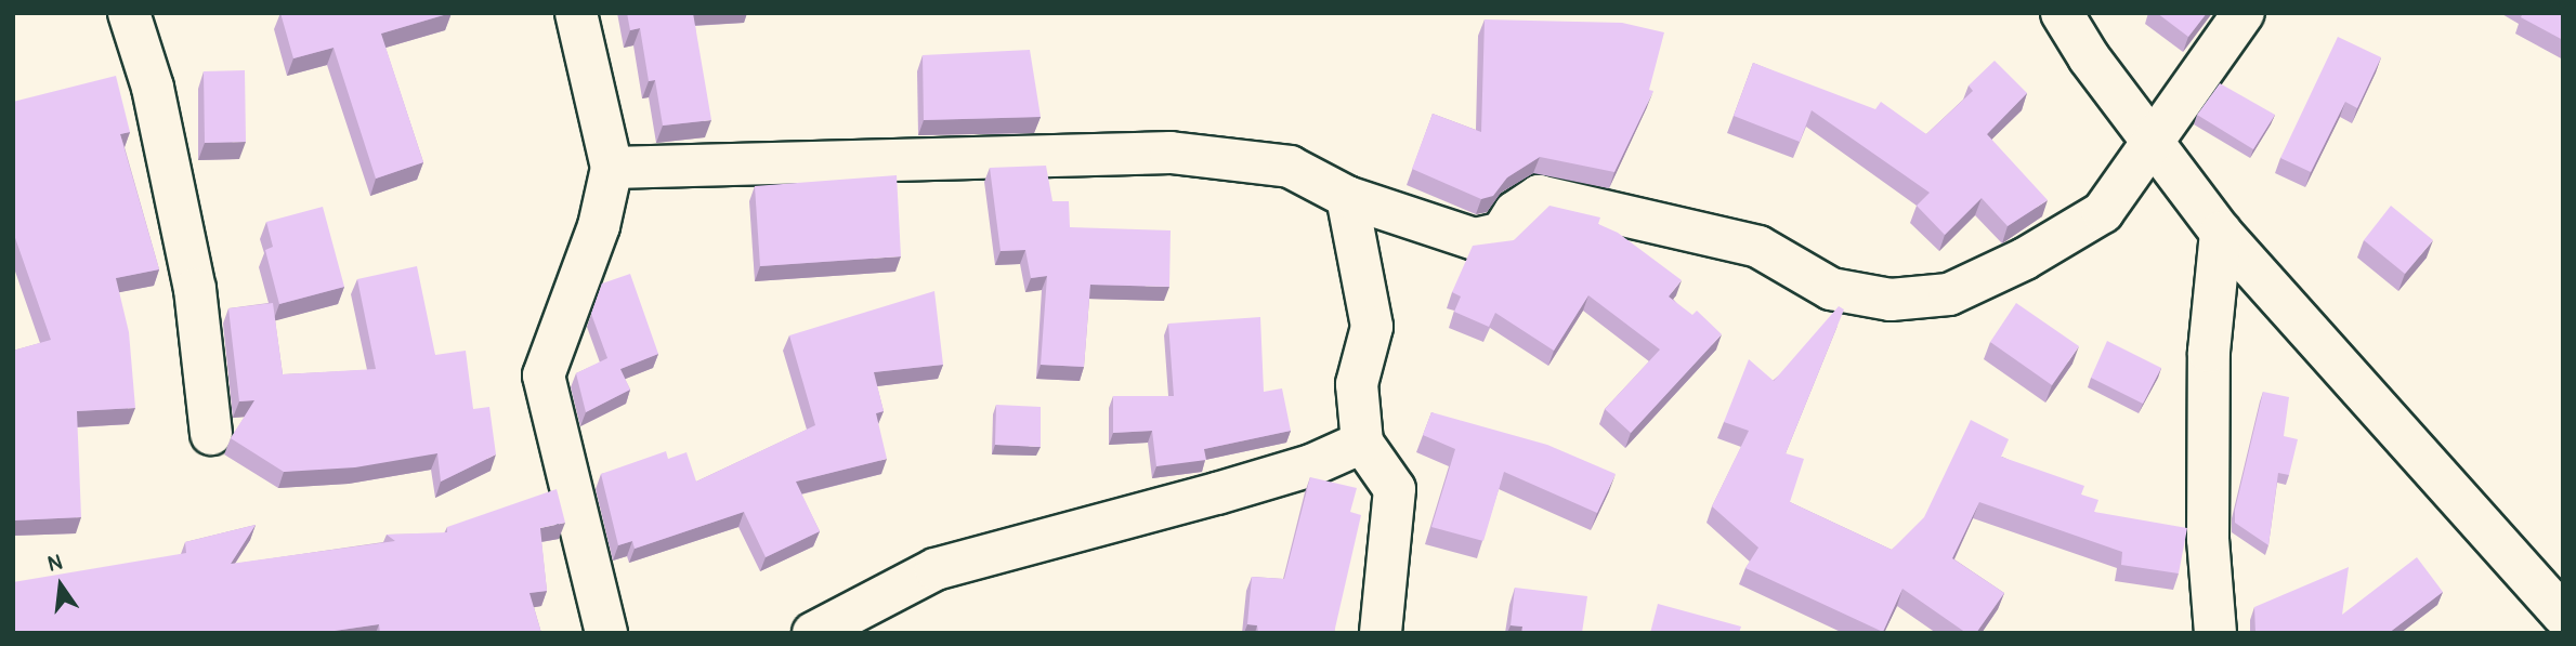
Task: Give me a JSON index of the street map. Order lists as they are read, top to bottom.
{
  "north": "top"
}
